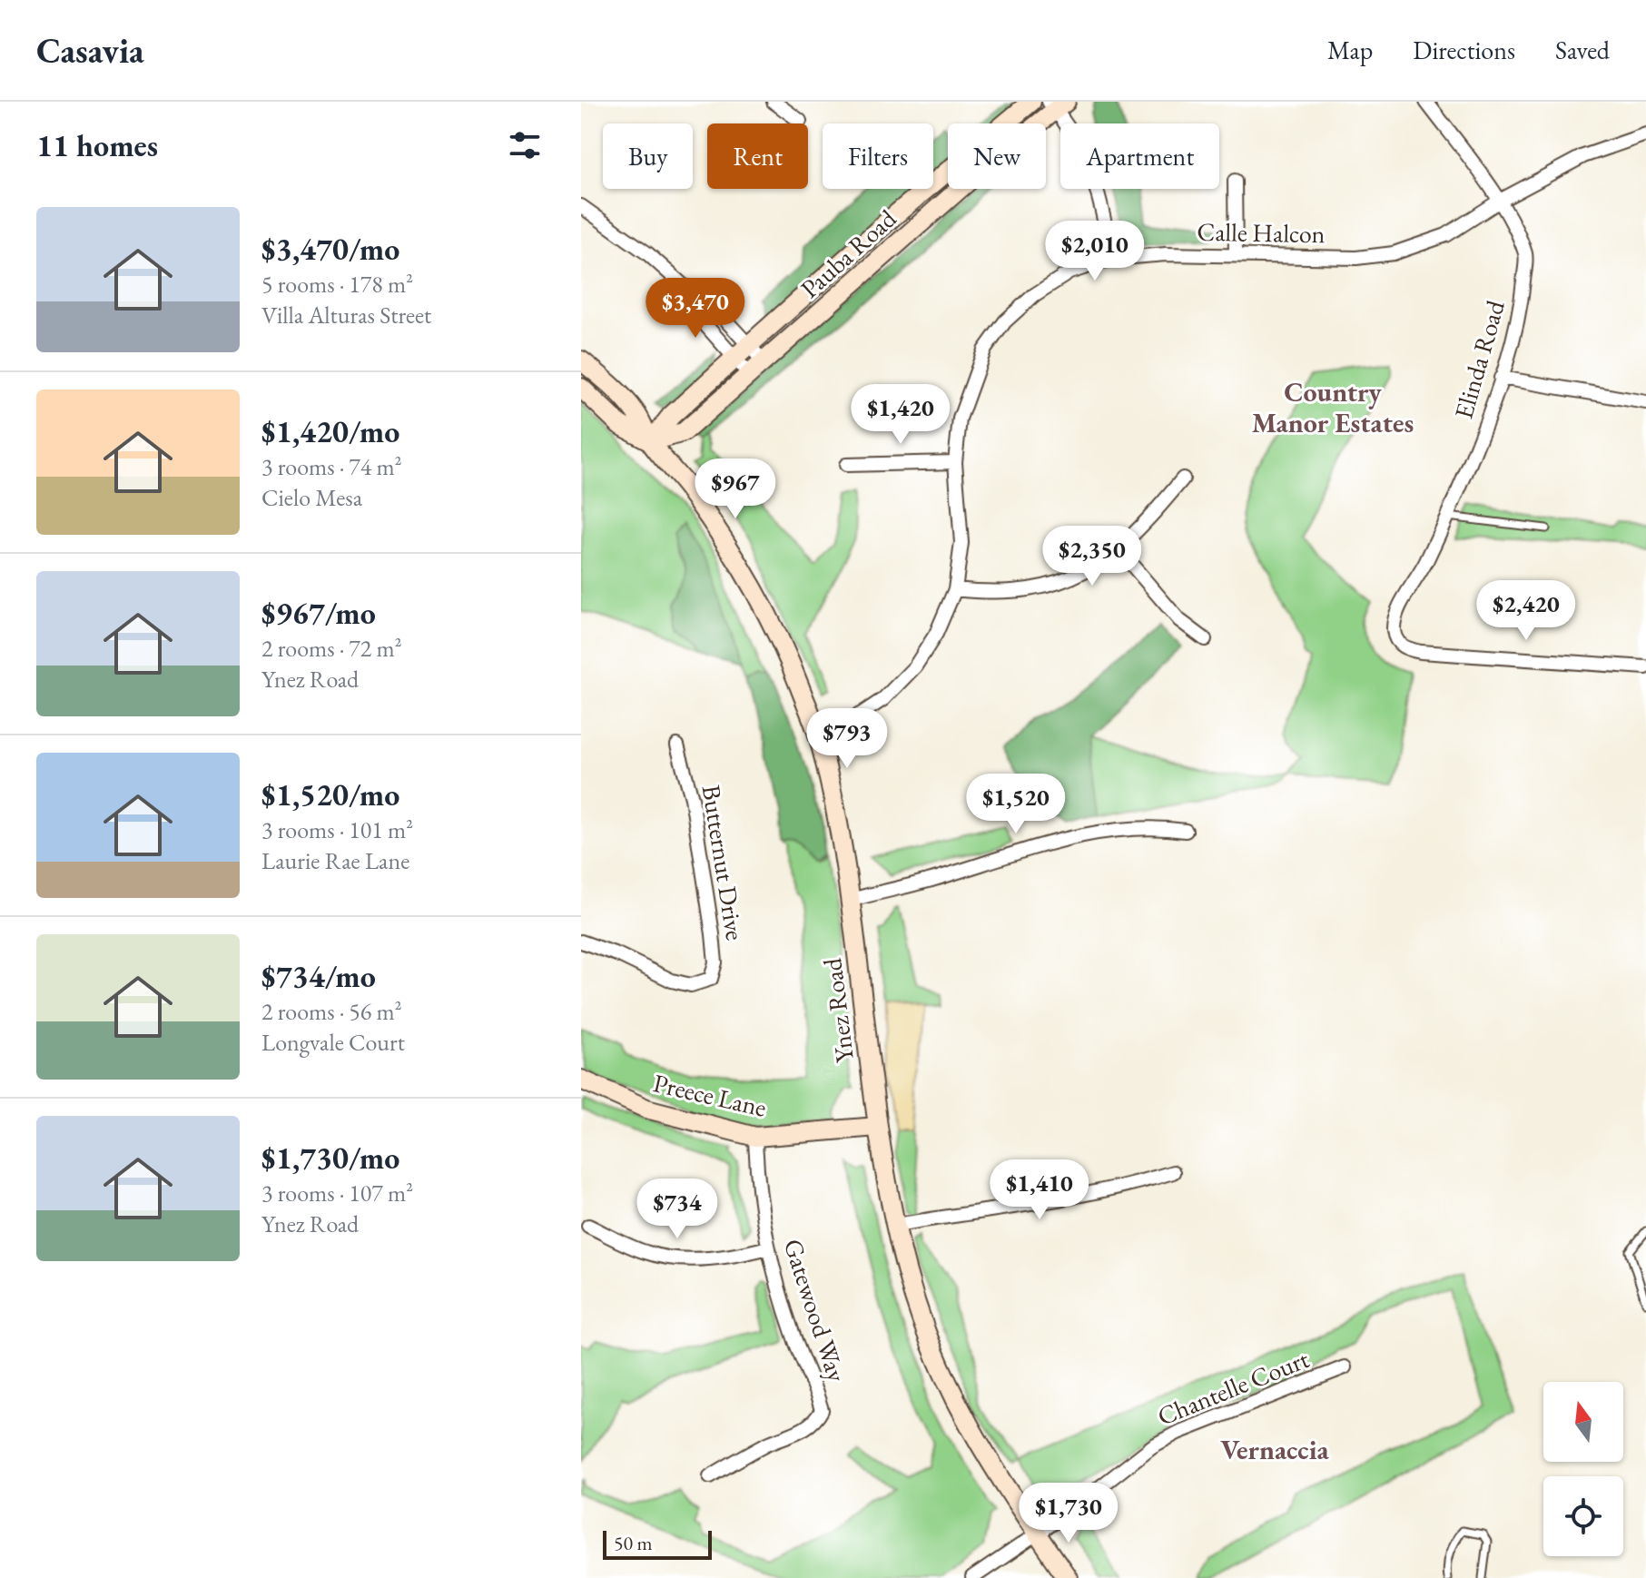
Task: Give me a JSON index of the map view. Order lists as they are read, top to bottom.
{
  "streets": {
    "main road": ["Pauba Road", "Ynez Road", "Preece Lane"],
    "street": [
      "Calle Halcon",
      "Elinda Road",
      "Butternut Drive",
      "Gatewood Way",
      "Chantelle Court"
    ]
  },
  "crossings": [
    ["Calle Halcon", "Elinda Road"],
    ["Calle Halcon", "Ynez Road"],
    ["Pauba Road", "Ynez Road"],
    ["Ynez Road", "Preece Lane"],
    ["Ynez Road", "Chantelle Court"],
    ["Preece Lane", "Gatewood Way"]
  ],
  "districts": ["Country Manor Estates", "Vernaccia"],
  "scale_bar": "50 m",
  "north": "top",
  "page": {
    "header": "Casavia",
    "nav": ["Map", "Directions", "Saved"],
    "heading": "11 homes",
    "chip": [
      "Buy",
      "Rent",
      "Filters",
      "New",
      "Apartment"
    ],
    "list": [
      {
        "name": "$3,470/mo",
        "note": "5 rooms · 178 m² · Villa Alturas Street"
      },
      {
        "name": "$1,420/mo",
        "note": "3 rooms · 74 m² · Cielo Mesa"
      },
      {
        "name": "$967/mo",
        "note": "2 rooms · 72 m² · Ynez Road"
      },
      {
        "name": "$1,520/mo",
        "note": "3 rooms · 101 m² · Laurie Rae Lane"
      },
      {
        "name": "$734/mo",
        "note": "2 rooms · 56 m² · Longvale Court"
      },
      {
        "name": "$1,730/mo",
        "note": "3 rooms · 107 m² · Ynez Road"
      }
    ],
    "price": [
      "$2,010",
      "$3,470",
      "$1,420",
      "$967",
      "$2,350",
      "$2,420",
      "$793",
      "$1,520",
      "$1,410",
      "$734",
      "$1,730"
    ],
    "scale": "50 m"
  }
}
